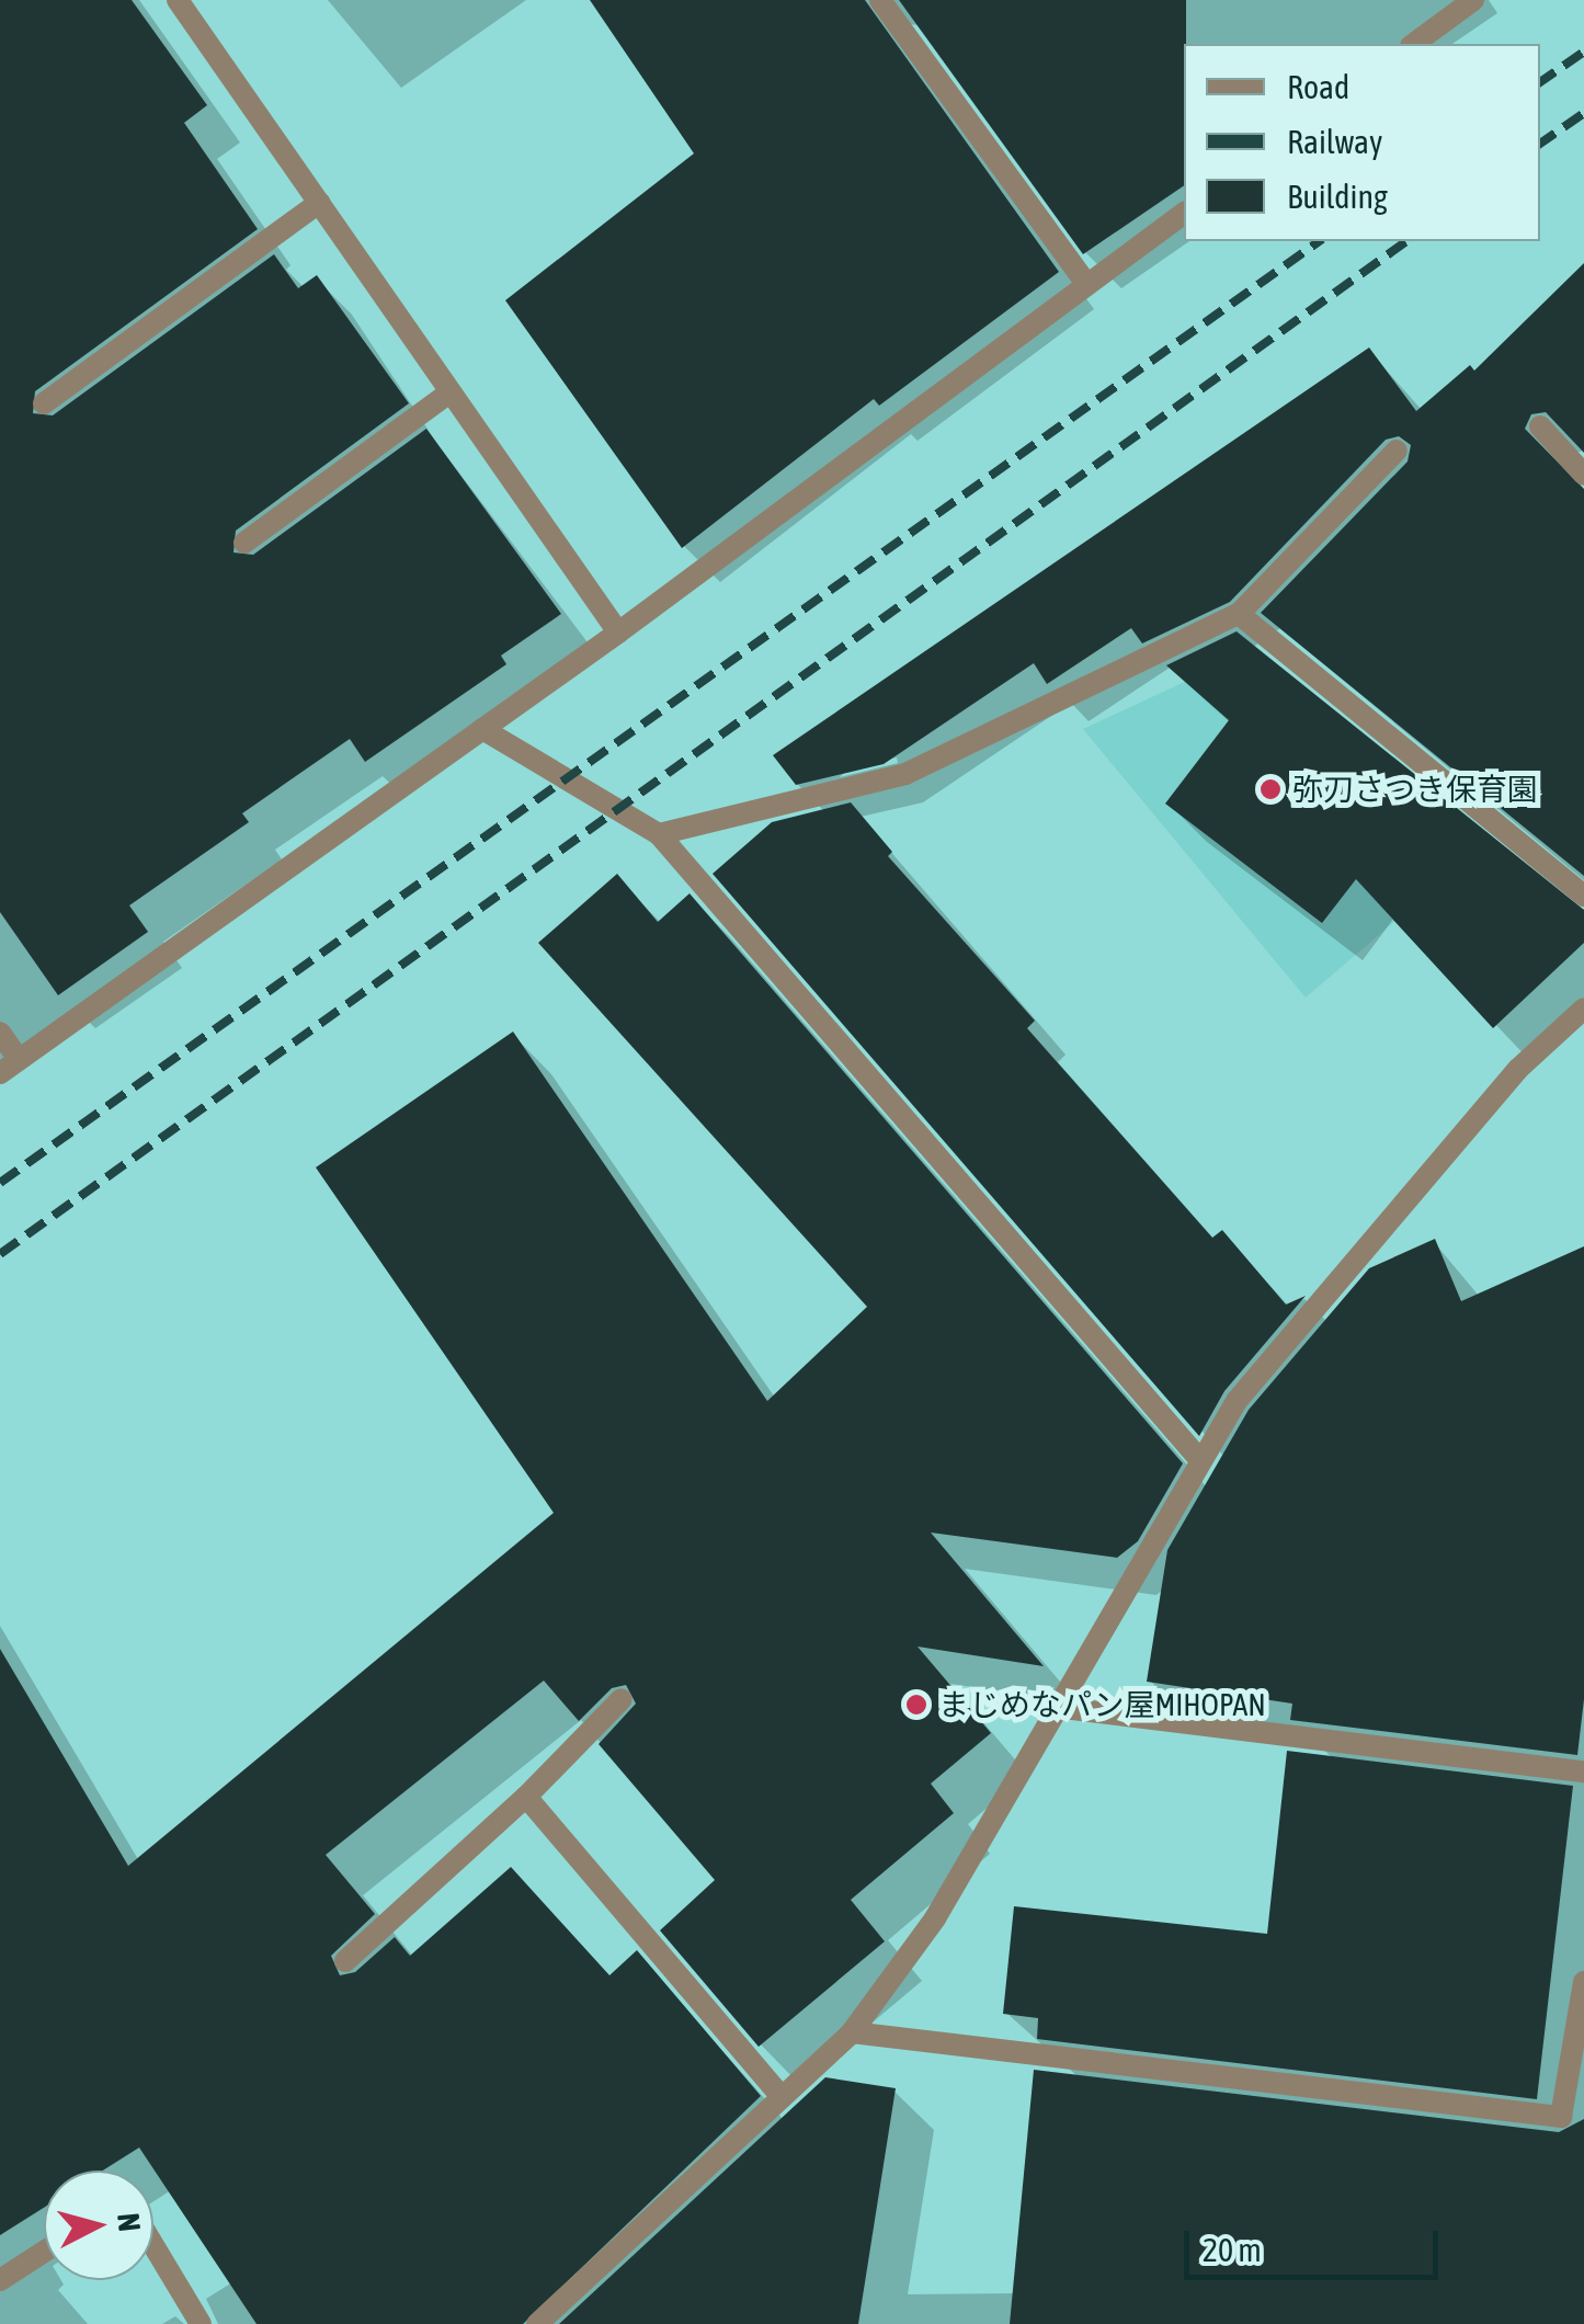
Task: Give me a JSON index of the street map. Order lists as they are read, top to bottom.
{
  "places": ["弥刀さつき保育園", "まじめなパン屋MIHOPAN"],
  "legend": ["Road", "Railway", "Building"],
  "scale_bar": "20 m",
  "north": "right"
}
